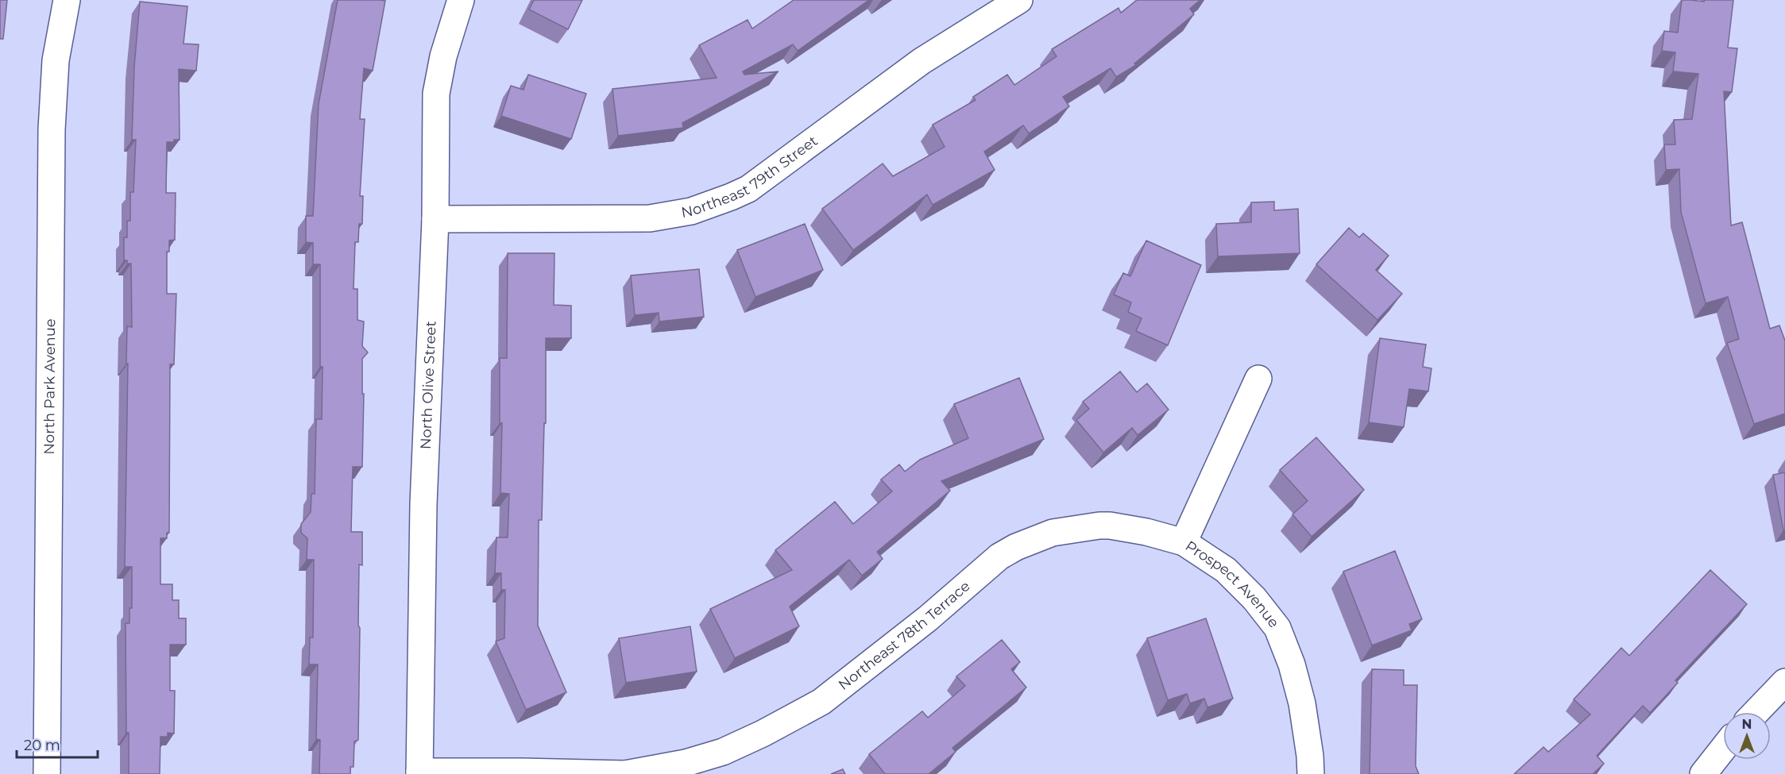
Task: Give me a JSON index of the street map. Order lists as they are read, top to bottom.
{
  "streets": {
    "street": [
      "Northeast 79th Street",
      "North Olive Street",
      "North Park Avenue",
      "Prospect Avenue",
      "Northeast 78th Terrace"
    ]
  },
  "crossings": [
    ["Northeast 79th Street", "North Olive Street"],
    ["North Olive Street", "Northeast 78th Terrace"],
    ["Prospect Avenue", "Northeast 78th Terrace"]
  ],
  "scale_bar": "20 m",
  "north": "top"
}
